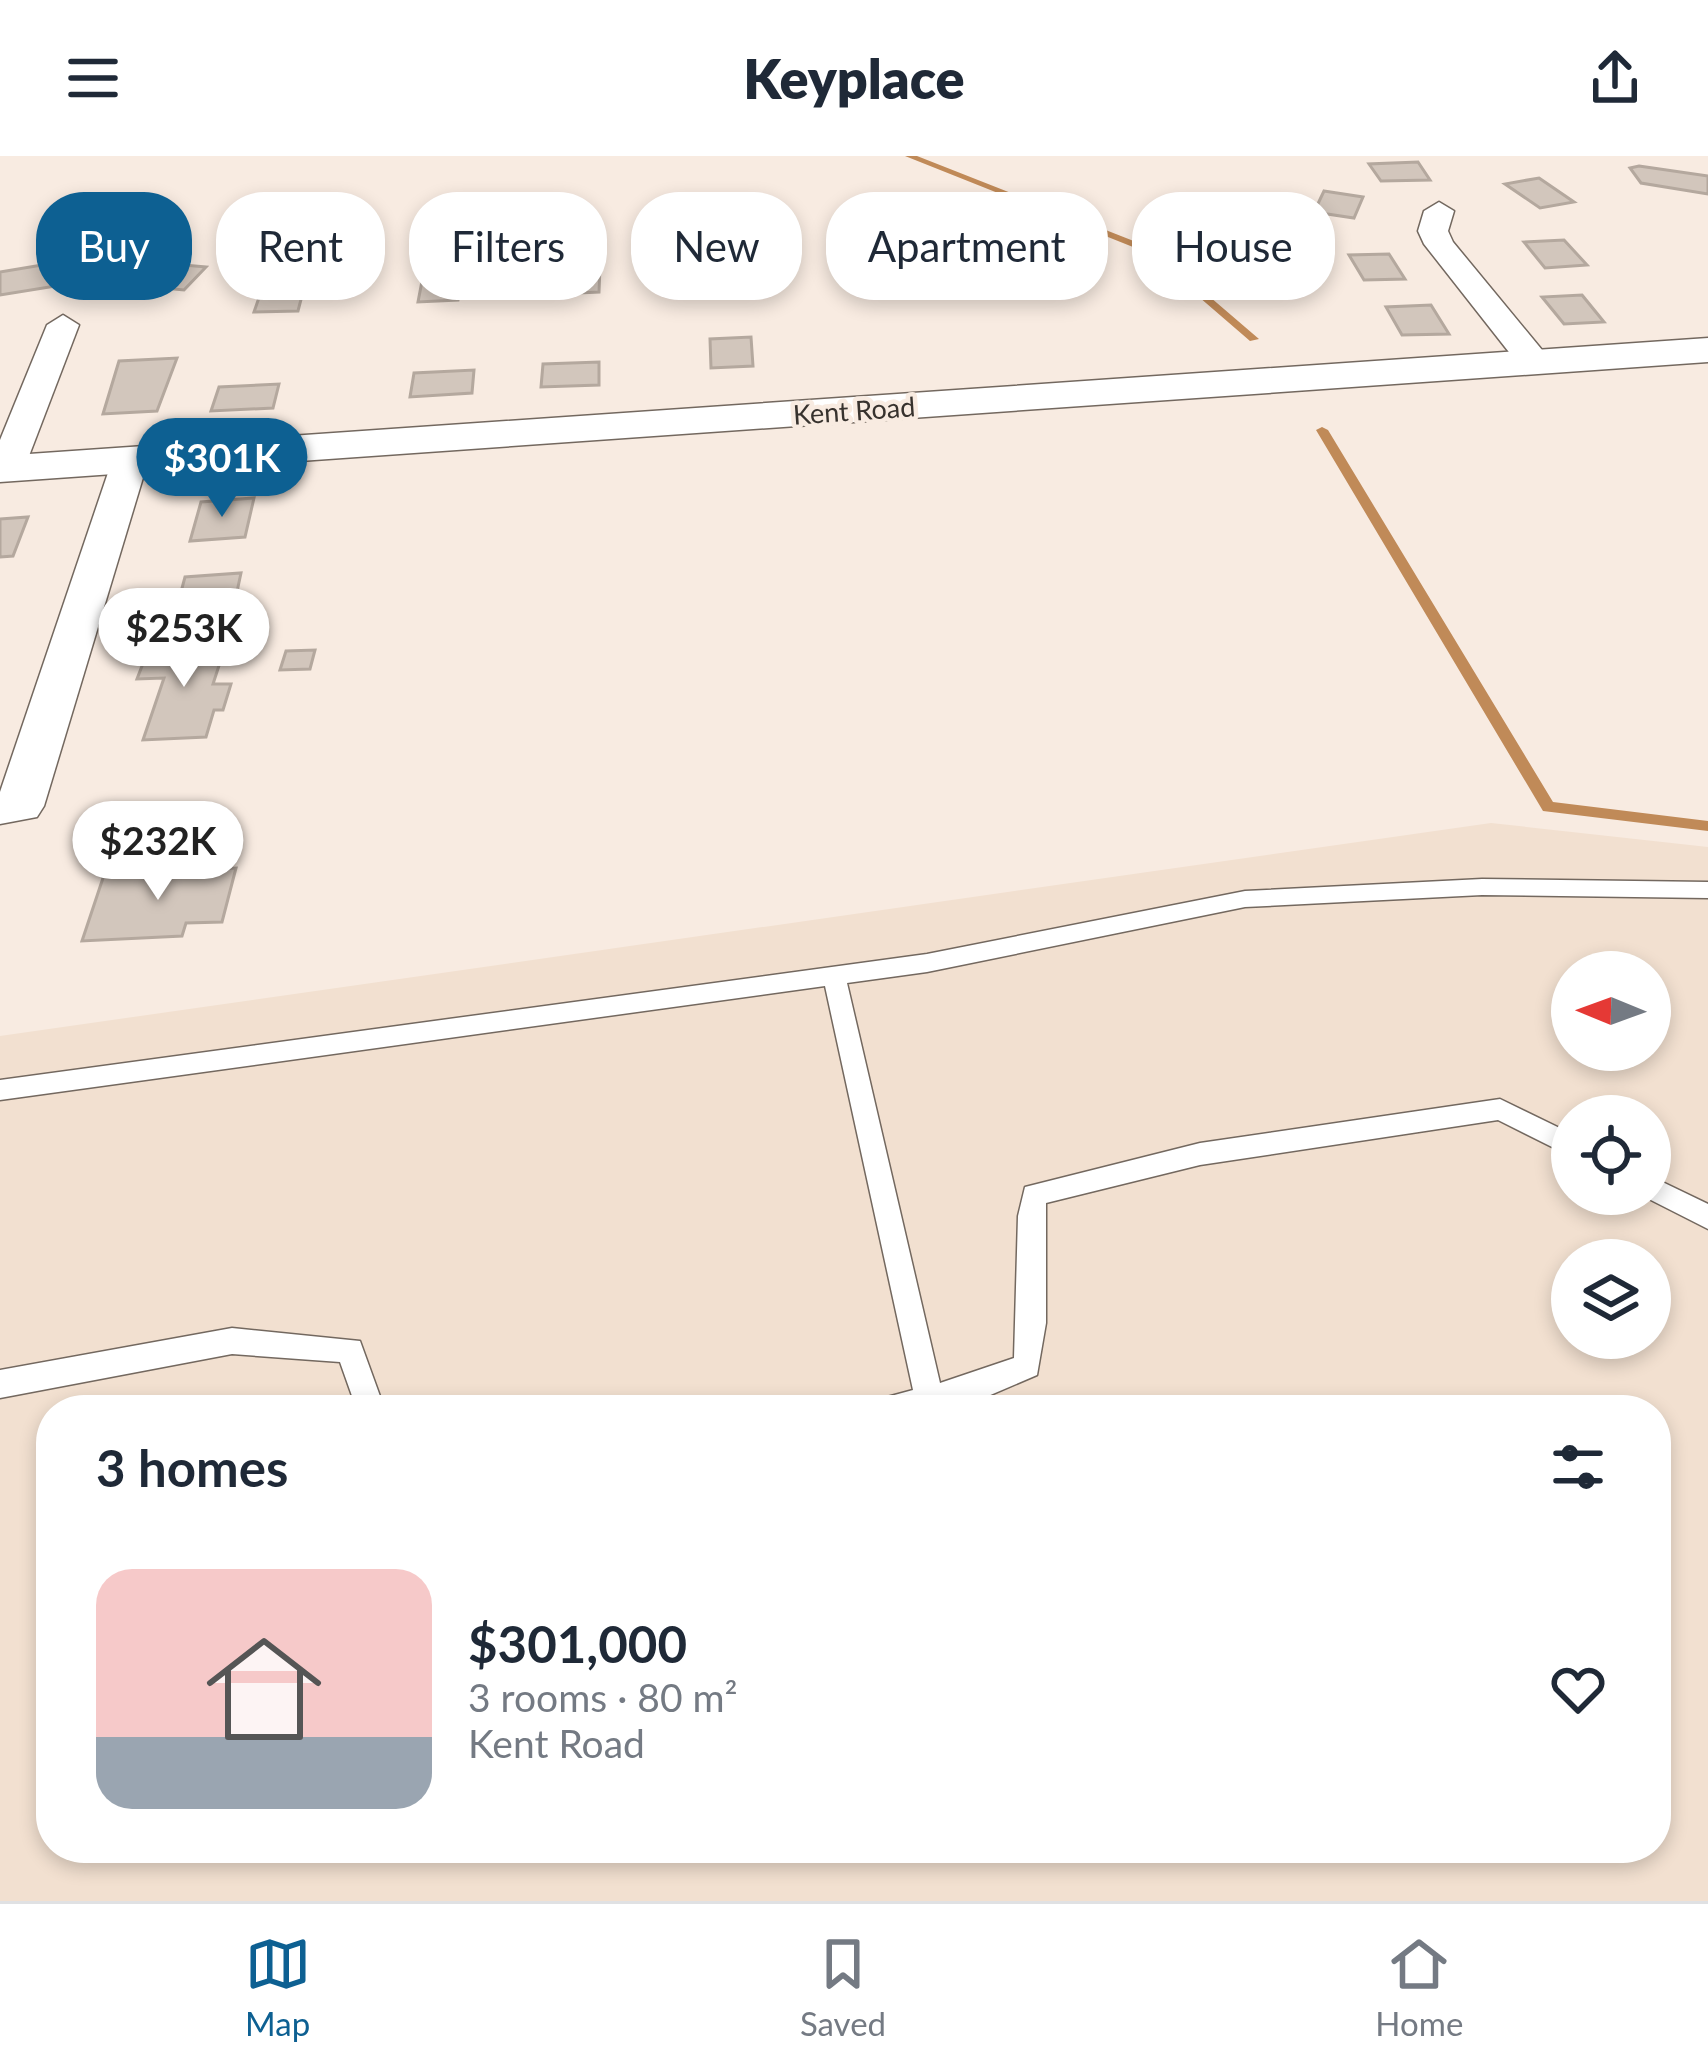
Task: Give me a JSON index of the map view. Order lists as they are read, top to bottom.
{
  "streets": {
    "street": ["Kent Road"]
  },
  "north": "left",
  "page": {
    "header": "Keyplace",
    "chip": [
      "Buy",
      "Rent",
      "Filters",
      "New",
      "Apartment",
      "House"
    ],
    "price": ["$301K", "$253K", "$232K"],
    "heading": "3 homes",
    "list": [
      {
        "name": "$301,000",
        "note": "3 rooms · 80 m² · Kent Road"
      }
    ],
    "tabs": ["Map", "Saved", "Home"]
  }
}
